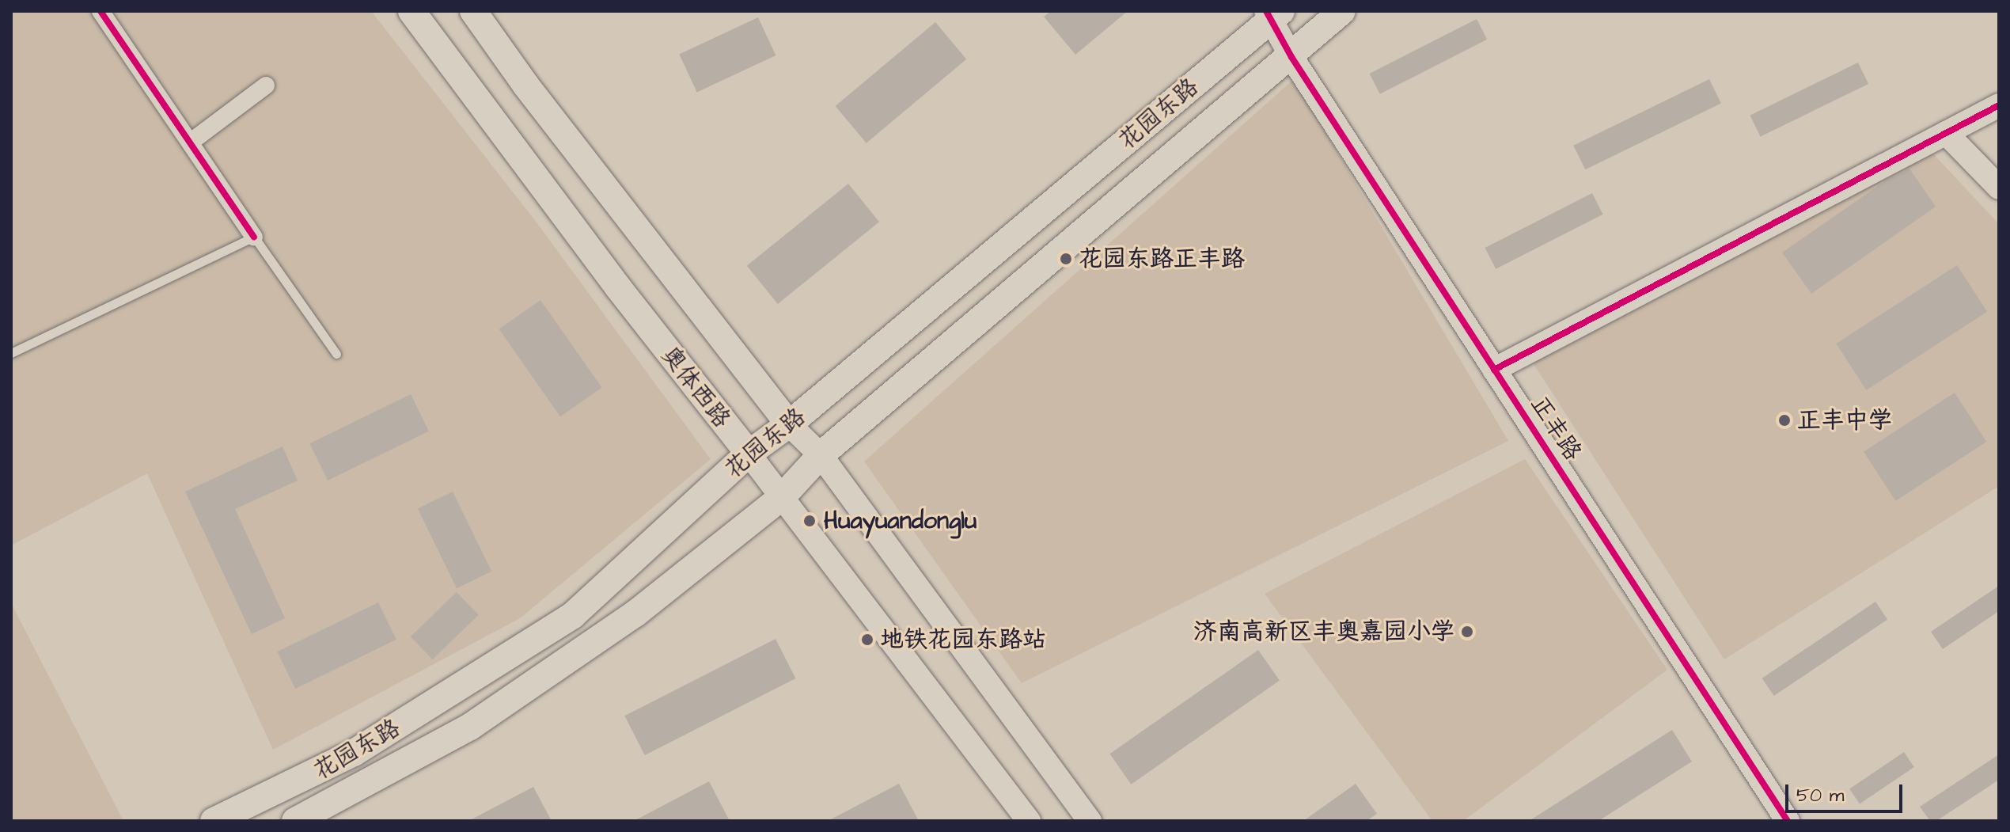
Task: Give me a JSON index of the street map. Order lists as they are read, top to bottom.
{
  "streets": {
    "main road": ["花园东路", "奥体西路"],
    "street": ["正丰路"]
  },
  "crossings": [
    ["花园东路", "奥体西路"],
    ["花园东路", "正丰路"]
  ],
  "places": [
    "花园东路正丰路",
    "正丰中学",
    "Huayuandonglu",
    "济南高新区丰奥嘉园小学",
    "地铁花园东路站"
  ],
  "scale_bar": "50 m"
}
